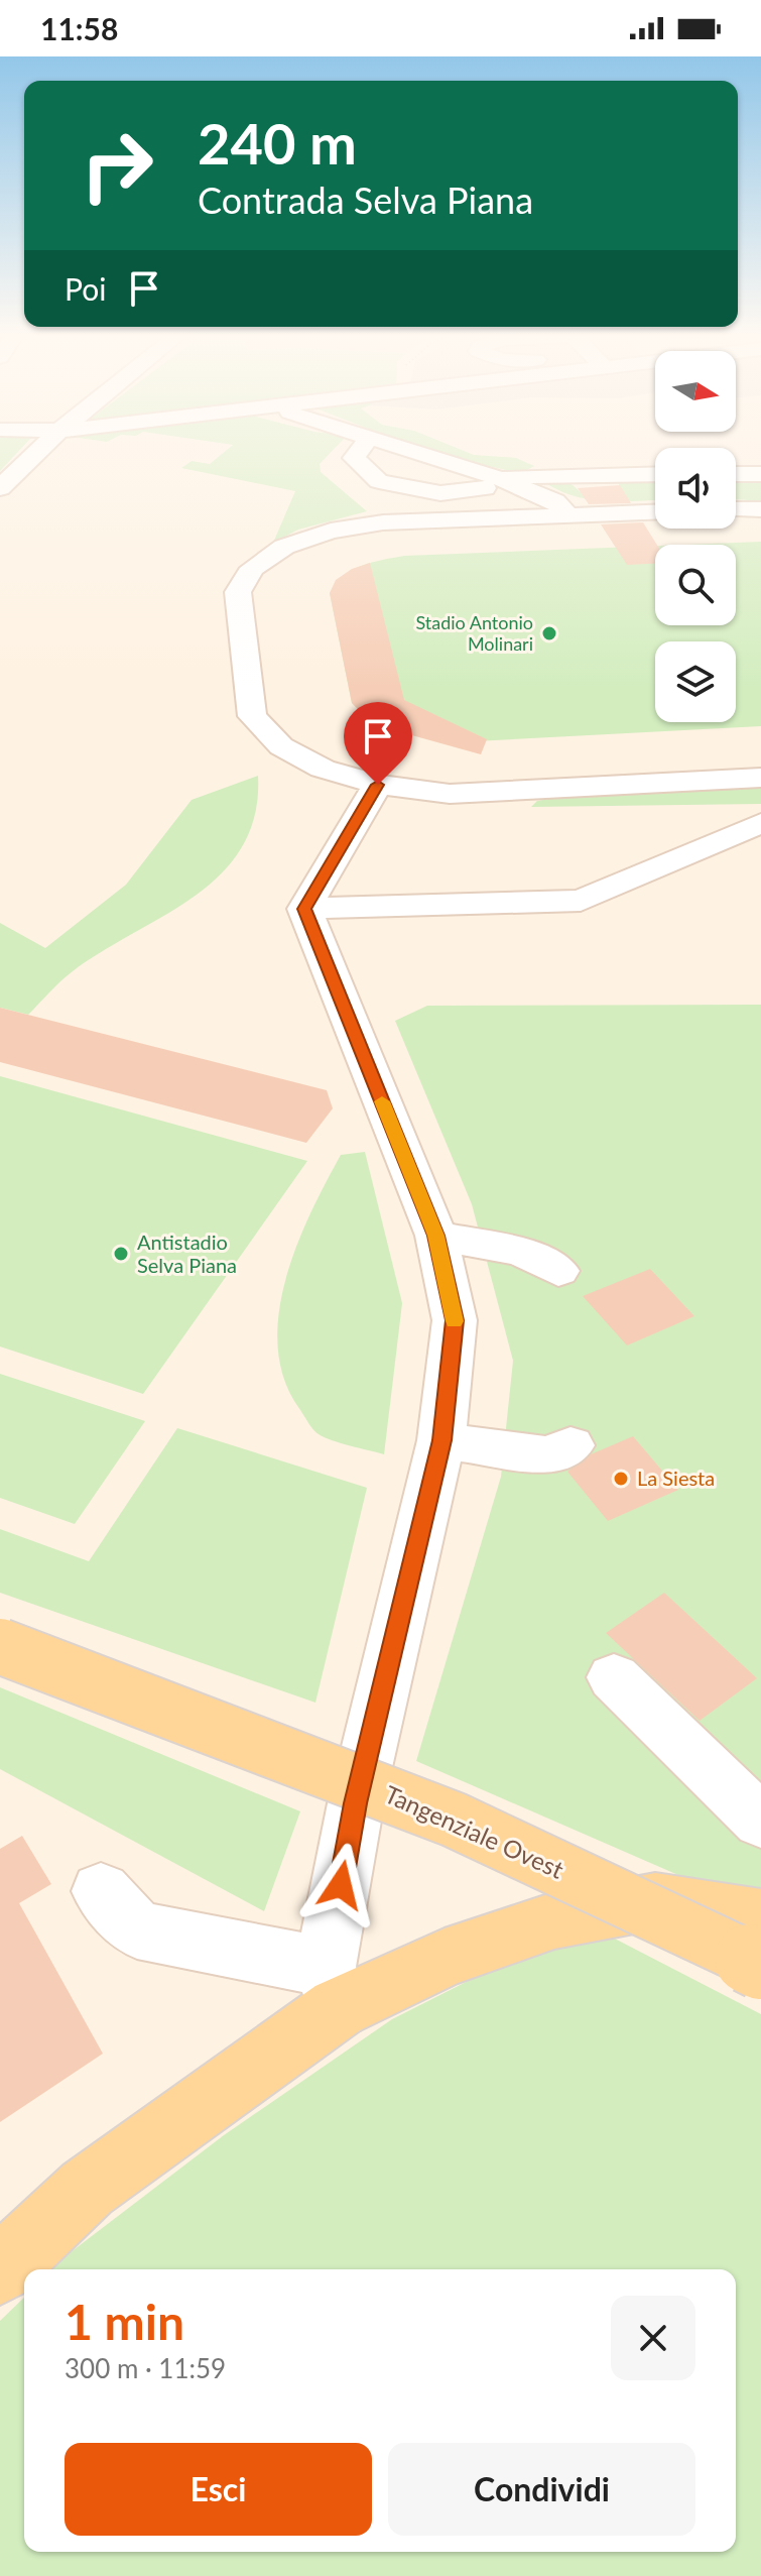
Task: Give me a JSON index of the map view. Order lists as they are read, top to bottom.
{
  "streets": {
    "main road": ["Tangenziale Ovest"]
  },
  "places": ["Stadio Antonio Molinari", "Antistadio Selva Piana", "La Siesta"],
  "north": "right",
  "page": {
    "status": "11:58",
    "turn": ["240 m", "Contrada Selva Piana"],
    "then": "Poi",
    "heading": ["1 min", "300 m · 11:59"],
    "buttons": ["Esci", "Condividi"]
  }
}
